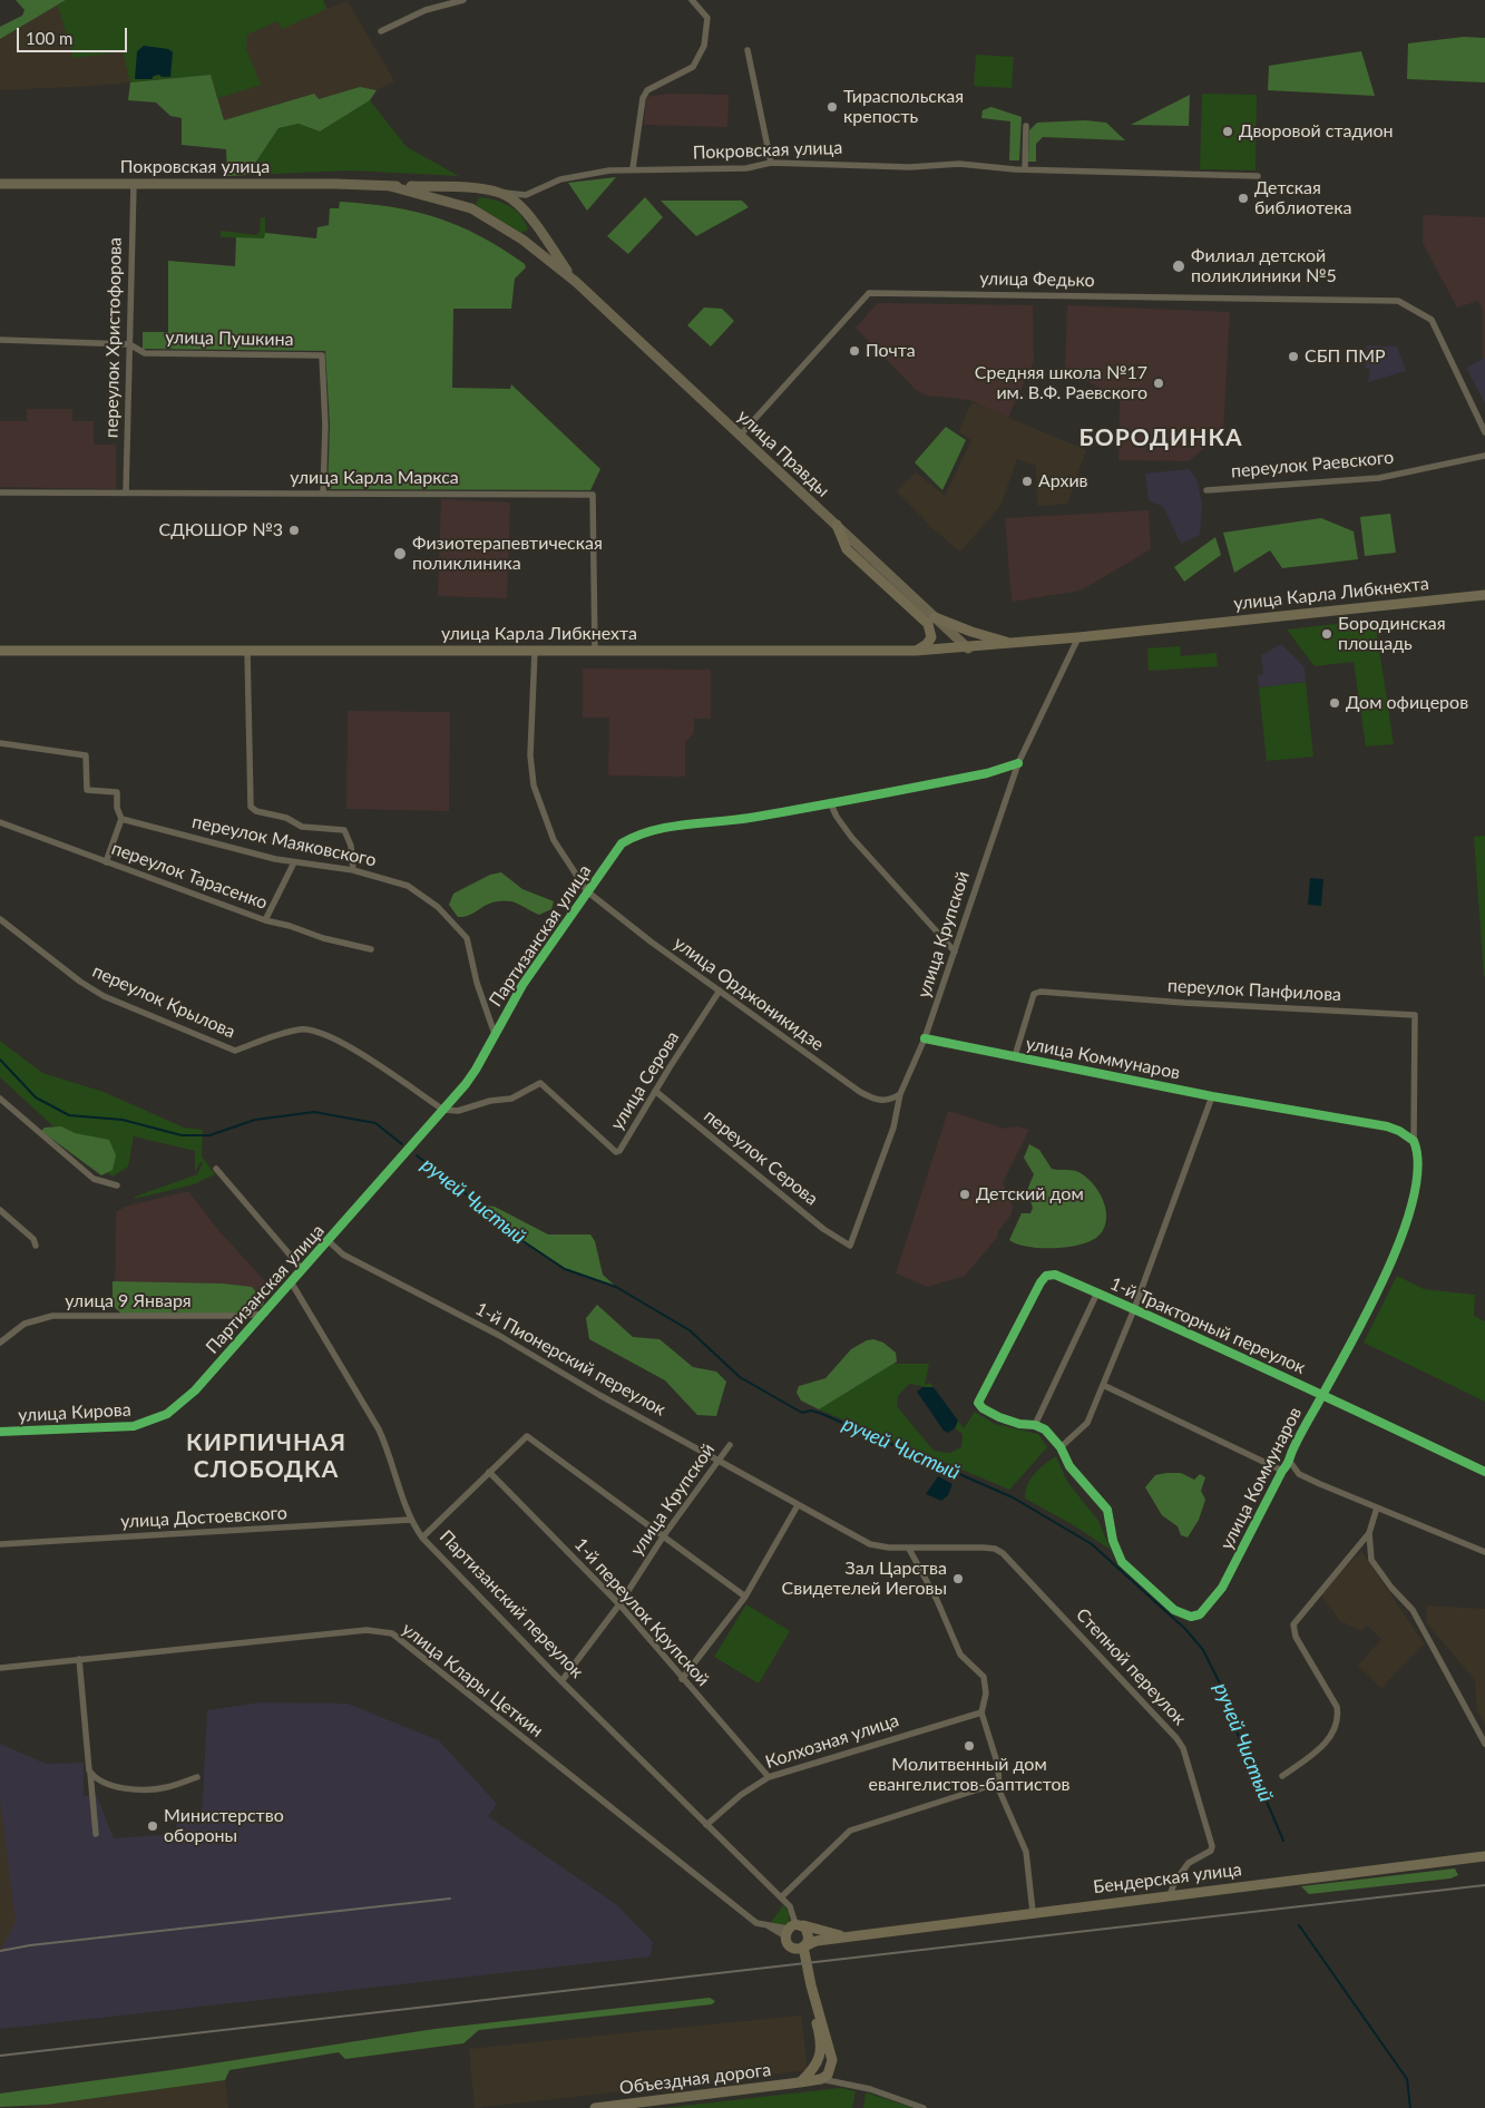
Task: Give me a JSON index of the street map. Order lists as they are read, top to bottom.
{
  "streets": {
    "main road": [
      "Покровская улица",
      "улица Правды",
      "улица Карла Либкнехта",
      "Партизанский переулок",
      "Бендерская улица",
      "Объездная дорога"
    ],
    "street": [
      "улица Федько",
      "переулок Христофорова",
      "улица Пушкина",
      "переулок Раевского",
      "улица Карла Маркса",
      "переулок Маяковского",
      "переулок Тарасенко",
      "улица Крупской",
      "Партизанская улица",
      "переулок Панфилова",
      "улица Орджоникидзе",
      "переулок Крылова",
      "улица Коммунаров",
      "улица Серова",
      "переулок Серова",
      "улица 9 Января",
      "1-й Тракторный переулок",
      "1-й Пионерский переулок",
      "улица Кирова",
      "улица Достоевского",
      "1-й переулок Крупской",
      "Степной переулок",
      "улица Клары Цеткин",
      "Колхозная улица"
    ]
  },
  "crossings": [
    ["Покровская улица", "переулок Христофорова"],
    ["Покровская улица", "улица Правды"],
    ["улица Федько", "улица Правды"],
    ["переулок Христофорова", "улица Пушкина"],
    ["переулок Христофорова", "улица Карла Маркса"],
    ["улица Пушкина", "улица Карла Маркса"],
    ["улица Правды", "улица Карла Либкнехта"],
    ["улица Карла Маркса", "улица Карла Либкнехта"],
    ["улица Карла Либкнехта", "улица Крупской"],
    ["улица Карла Либкнехта", "улица Орджоникидзе"],
    ["переулок Маяковского", "Партизанская улица"],
    ["улица Крупской", "Партизанская улица"],
    ["улица Крупской", "улица Орджоникидзе"],
    ["улица Крупской", "улица Коммунаров"],
    ["улица Крупской", "переулок Серова"],
    ["улица Крупской", "1-й Пионерский переулок"],
    ["улица Крупской", "Партизанский переулок"],
    ["улица Крупской", "1-й переулок Крупской"],
    ["Партизанская улица", "улица Орджоникидзе"],
    ["Партизанская улица", "переулок Крылова"],
    ["Партизанская улица", "улица Серова"],
    ["Партизанская улица", "улица 9 Января"],
    ["Партизанская улица", "1-й Пионерский переулок"],
    ["Партизанская улица", "улица Кирова"],
    ["Партизанская улица", "Партизанский переулок"],
    ["переулок Панфилова", "улица Коммунаров"],
    ["улица Орджоникидзе", "улица Серова"],
    ["переулок Крылова", "улица Серова"],
    ["улица Коммунаров", "1-й Тракторный переулок"],
    ["улица Серова", "переулок Серова"],
    ["1-й Пионерский переулок", "Степной переулок"],
    ["улица Достоевского", "Партизанский переулок"],
    ["Партизанский переулок", "улица Клары Цеткин"],
    ["Партизанский переулок", "Колхозная улица"],
    ["Партизанский переулок", "Бендерская улица"],
    ["Партизанский переулок", "Объездная дорога"],
    ["1-й переулок Крупской", "Колхозная улица"],
    ["Степной переулок", "Бендерская улица"],
    ["улица Клары Цеткин", "Бендерская улица"]
  ],
  "districts": ["БОРОДИНКА", "КИРПИЧНАЯ СЛОБОДКА"],
  "water": ["ручей Чистый"],
  "places": [
    "Тираспольская крепость",
    "Дворовой стадион",
    "Детская библиотека",
    "Филиал детской поликлиники №5",
    "Почта",
    "СБП ПМР",
    "Средняя школа №17 им. В.Ф. Раевского",
    "Архив",
    "СДЮШОР №3",
    "Физиотерапевтическая поликлиника",
    "Бородинская площадь",
    "Дом офицеров",
    "Детский дом",
    "Зал Царства Свидетелей Иеговы",
    "Молитвенный дом евангелистов-баптистов",
    "Министерство обороны"
  ],
  "scale_bar": "100 m"
}
